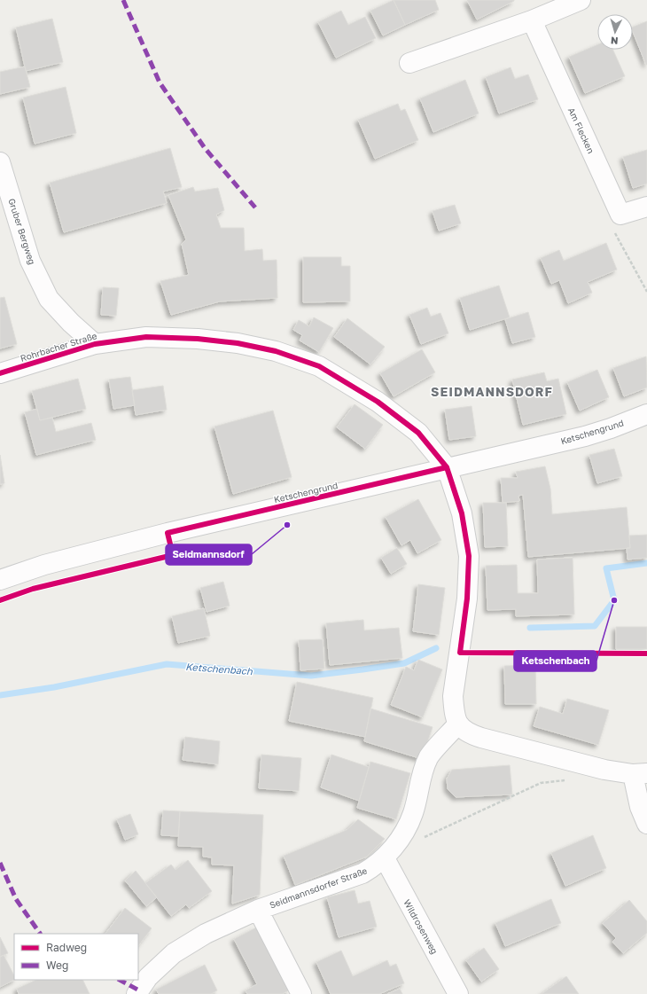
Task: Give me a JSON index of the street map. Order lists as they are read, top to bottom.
{
  "streets": {
    "street": [
      "Am Flecken",
      "Gruber Bergweg",
      "Rohrbacher Straße",
      "Ketschengrund",
      "Seidmannsdorfer Straße",
      "Wildrosenweg"
    ]
  },
  "crossings": [
    ["Gruber Bergweg", "Rohrbacher Straße"],
    ["Rohrbacher Straße", "Ketschengrund"],
    ["Rohrbacher Straße", "Seidmannsdorfer Straße"],
    ["Seidmannsdorfer Straße", "Wildrosenweg"]
  ],
  "districts": ["SEIDMANNSDORF"],
  "water": ["Ketschenbach"],
  "places": ["Seidmannsdorf", "Ketschenbach"],
  "legend": ["Radweg", "Weg"],
  "north": "bottom"
}
